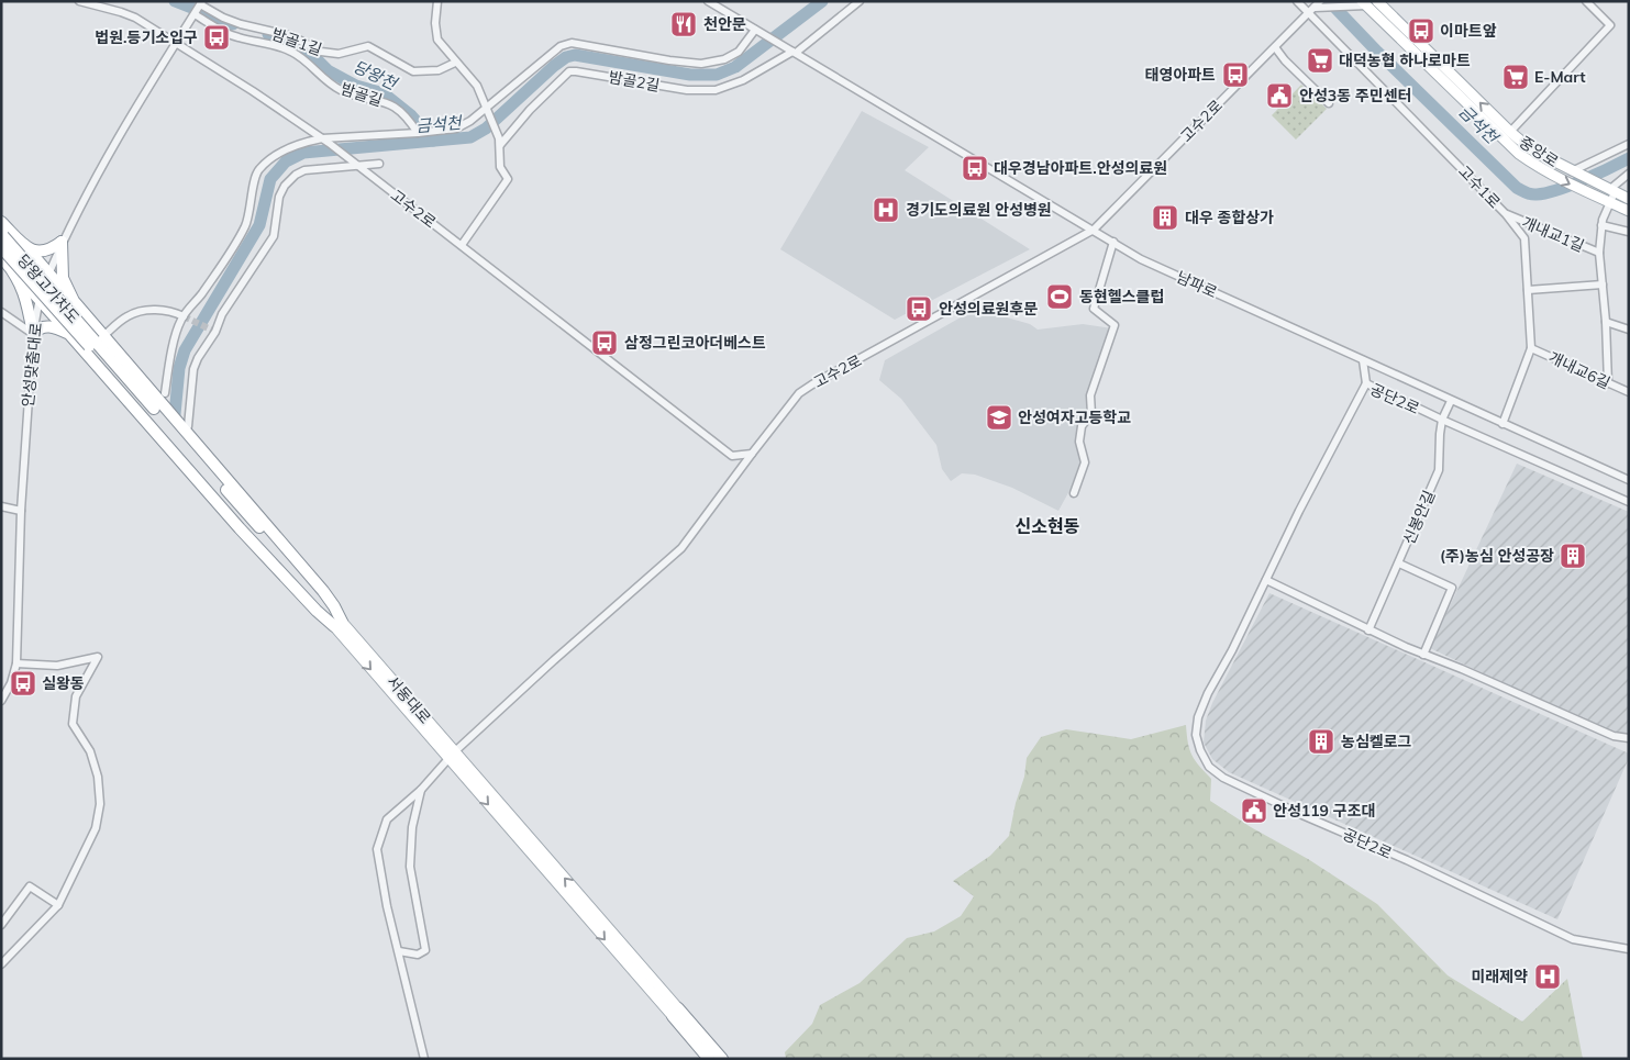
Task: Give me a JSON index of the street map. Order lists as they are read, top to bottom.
{
  "streets": {
    "highway": ["당왕고가차도", "서동대로"],
    "main road": ["중앙로"],
    "street": [
      "밤골1길",
      "밤골2길",
      "밤골길",
      "고수2로",
      "고수1로",
      "개내교1길",
      "남파로",
      "안성맞춤대로",
      "개내교6길",
      "공단2로",
      "신봉안길"
    ]
  },
  "crossings": [
    ["밤골1길", "안성맞춤대로"],
    ["밤골2길", "남파로"],
    ["밤골길", "안성맞춤대로"],
    ["고수2로", "고수1로"],
    ["고수2로", "남파로"],
    ["고수2로", "안성맞춤대로"],
    ["중앙로", "개내교1길"],
    ["고수1로", "개내교1길"],
    ["고수1로", "남파로"],
    ["고수1로", "개내교6길"],
    ["개내교1길", "개내교6길"],
    ["남파로", "신봉안길"],
    ["당왕고가차도", "서동대로"],
    ["공단2로", "신봉안길"]
  ],
  "districts": ["신소현동"],
  "water": ["당왕천", "금석천"],
  "places": {
    "restaurant": ["천안문"],
    "bus stop": [
      "이마트앞",
      "법원.등기소입구",
      "태영아파트",
      "대우경남아파트.안성의료원",
      "안성의료원후문",
      "삼정그린코아더베스트",
      "실왕동"
    ],
    "supermarket": ["대덕농협 하나로마트", "E-Mart"],
    "public building": ["안성3동 주민센터", "안성119 구조대"],
    "hospital": ["경기도의료원 안성병원", "미래제약"],
    "building": ["대우 종합상가", "(주)농심 안성공장", "농심켈로그"],
    "sports": ["동현헬스클럽"],
    "school or university": ["안성여자고등학교"]
  }
}
